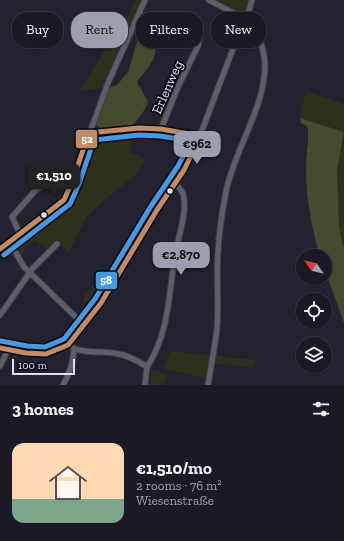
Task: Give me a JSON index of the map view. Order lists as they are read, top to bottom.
{
  "streets": {
    "street": ["Erlenweg"]
  },
  "lines": ["transit line 52", "transit line 58"],
  "scale_bar": "100 m",
  "north": "top left",
  "page": {
    "chip": [
      "Buy",
      "Rent",
      "Filters",
      "New"
    ],
    "price": ["€962", "€1,510", "€2,870"],
    "scale": "100 m",
    "heading": "3 homes",
    "list": [
      {
        "name": "€1,510/mo",
        "note": "2 rooms · 76 m² · Wiesenstraße"
      }
    ]
  }
}
